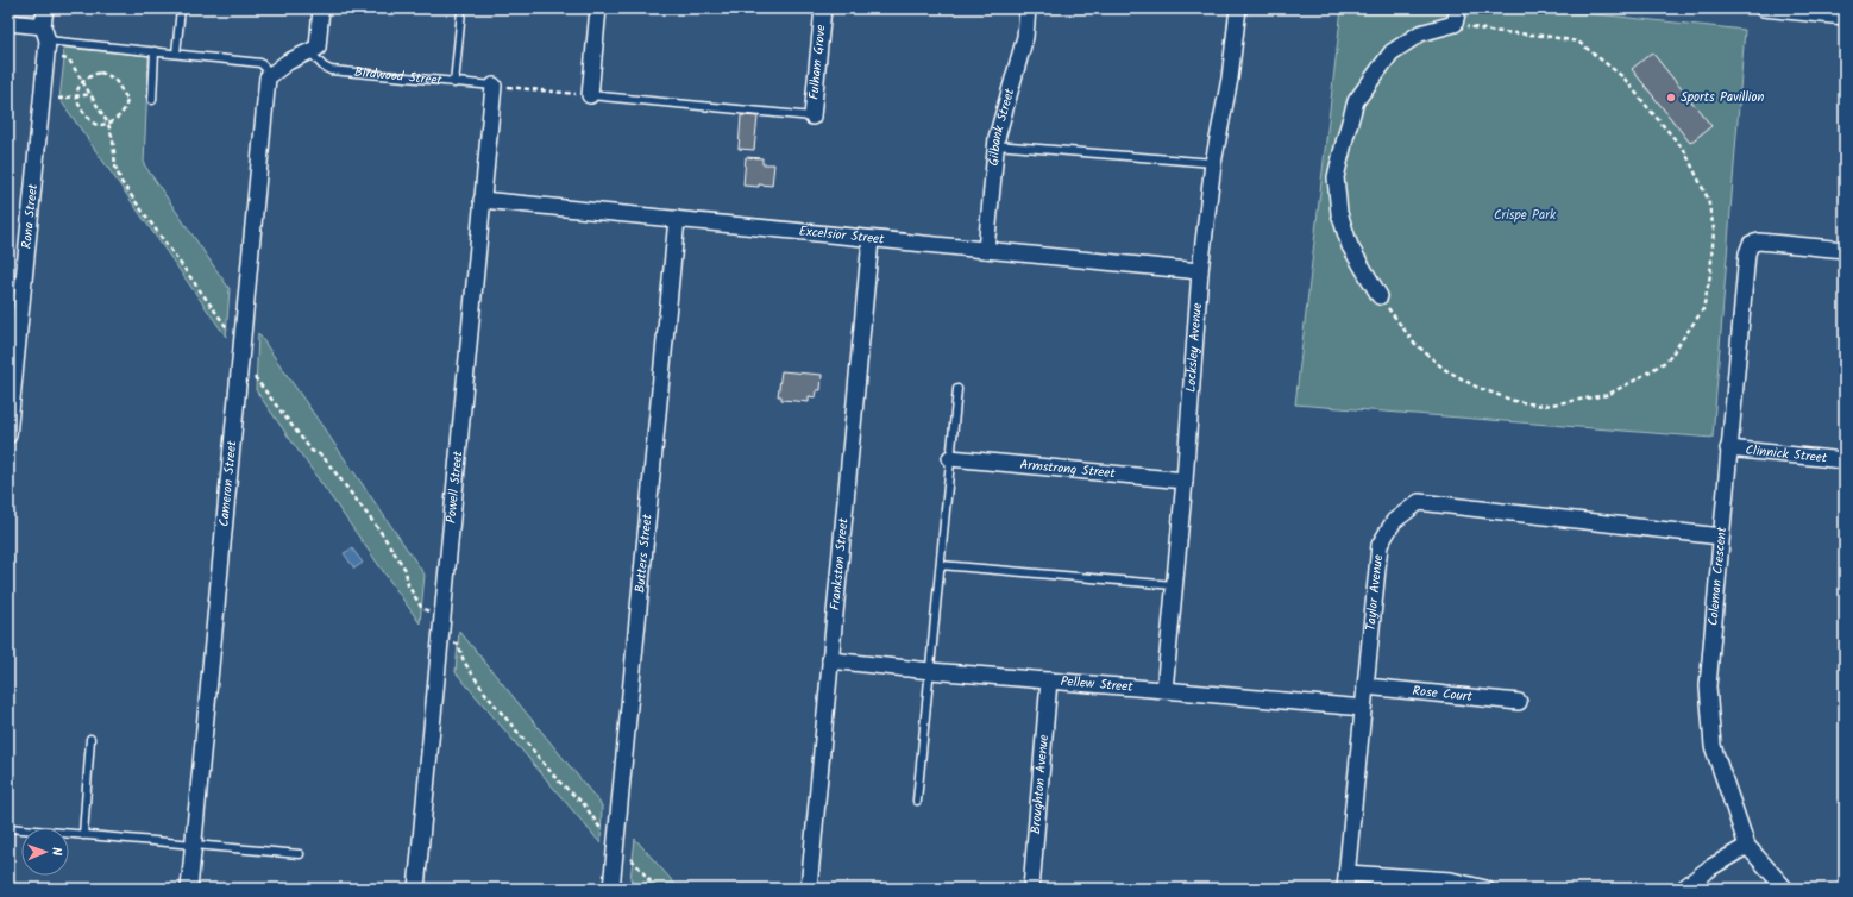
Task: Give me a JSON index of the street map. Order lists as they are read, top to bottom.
{
  "streets": {
    "street": [
      "Fulham Grove",
      "Gilbank Street",
      "Rona Street",
      "Excelsior Street",
      "Locksley Avenue",
      "Clinnick Street",
      "Armstrong Street",
      "Cameron Street",
      "Powell Street",
      "Butters Street",
      "Frankston Street",
      "Coleman Crescent",
      "Taylor Avenue",
      "Pellew Street",
      "Rose Court",
      "Broughton Avenue"
    ],
    "lane": ["Birdwood Street"]
  },
  "crossings": [
    ["Birdwood Street", "Powell Street"],
    ["Gilbank Street", "Excelsior Street"],
    ["Excelsior Street", "Locksley Avenue"],
    ["Excelsior Street", "Powell Street"],
    ["Excelsior Street", "Butters Street"],
    ["Excelsior Street", "Frankston Street"],
    ["Locksley Avenue", "Armstrong Street"],
    ["Locksley Avenue", "Pellew Street"],
    ["Clinnick Street", "Coleman Crescent"],
    ["Frankston Street", "Pellew Street"],
    ["Coleman Crescent", "Taylor Avenue"],
    ["Taylor Avenue", "Pellew Street"],
    ["Taylor Avenue", "Rose Court"],
    ["Pellew Street", "Broughton Avenue"]
  ],
  "parks": ["Crispe Park"],
  "places": ["Sports Pavillion"],
  "north": "right"
}
